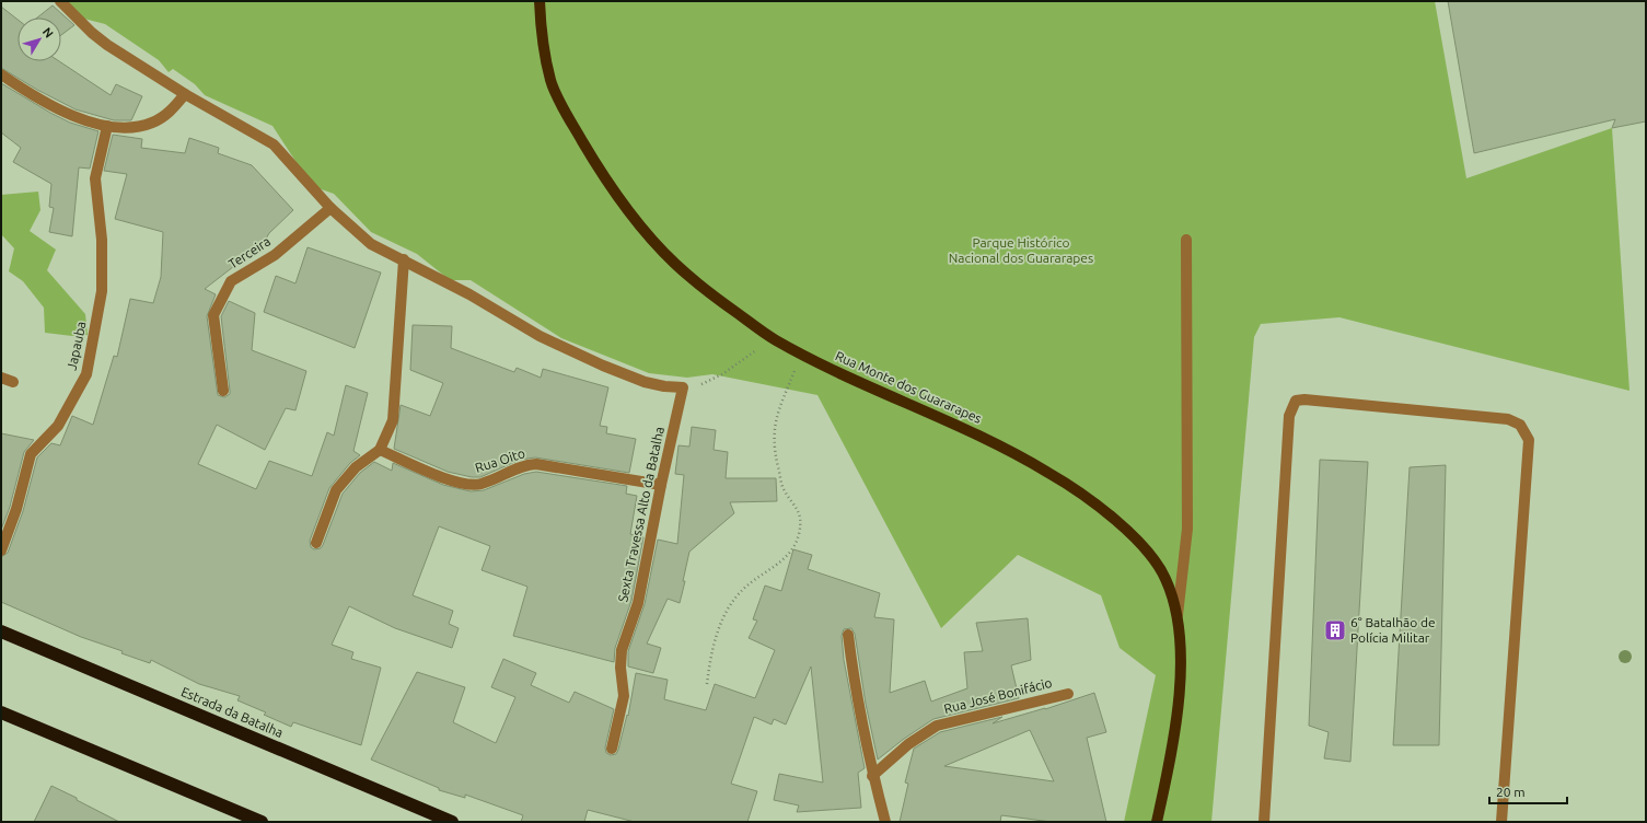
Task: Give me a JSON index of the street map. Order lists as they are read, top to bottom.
{
  "streets": {
    "highway": ["Estrada da Batalha"],
    "main road": ["Rua Monte dos Guararapes"],
    "street": [
      "Terceira",
      "Japauba",
      "Rua Oito",
      "Sexta Travessa Alto da Batalha",
      "Rua José Bonifácio"
    ]
  },
  "crossings": [
    ["Rua Oito", "Sexta Travessa Alto da Batalha"]
  ],
  "parks": ["Parque Histórico Nacional dos Guararapes"],
  "places": {
    "building": ["6° Batalhão de Polícia Militar"]
  },
  "scale_bar": "20 m",
  "north": "top right"
}
